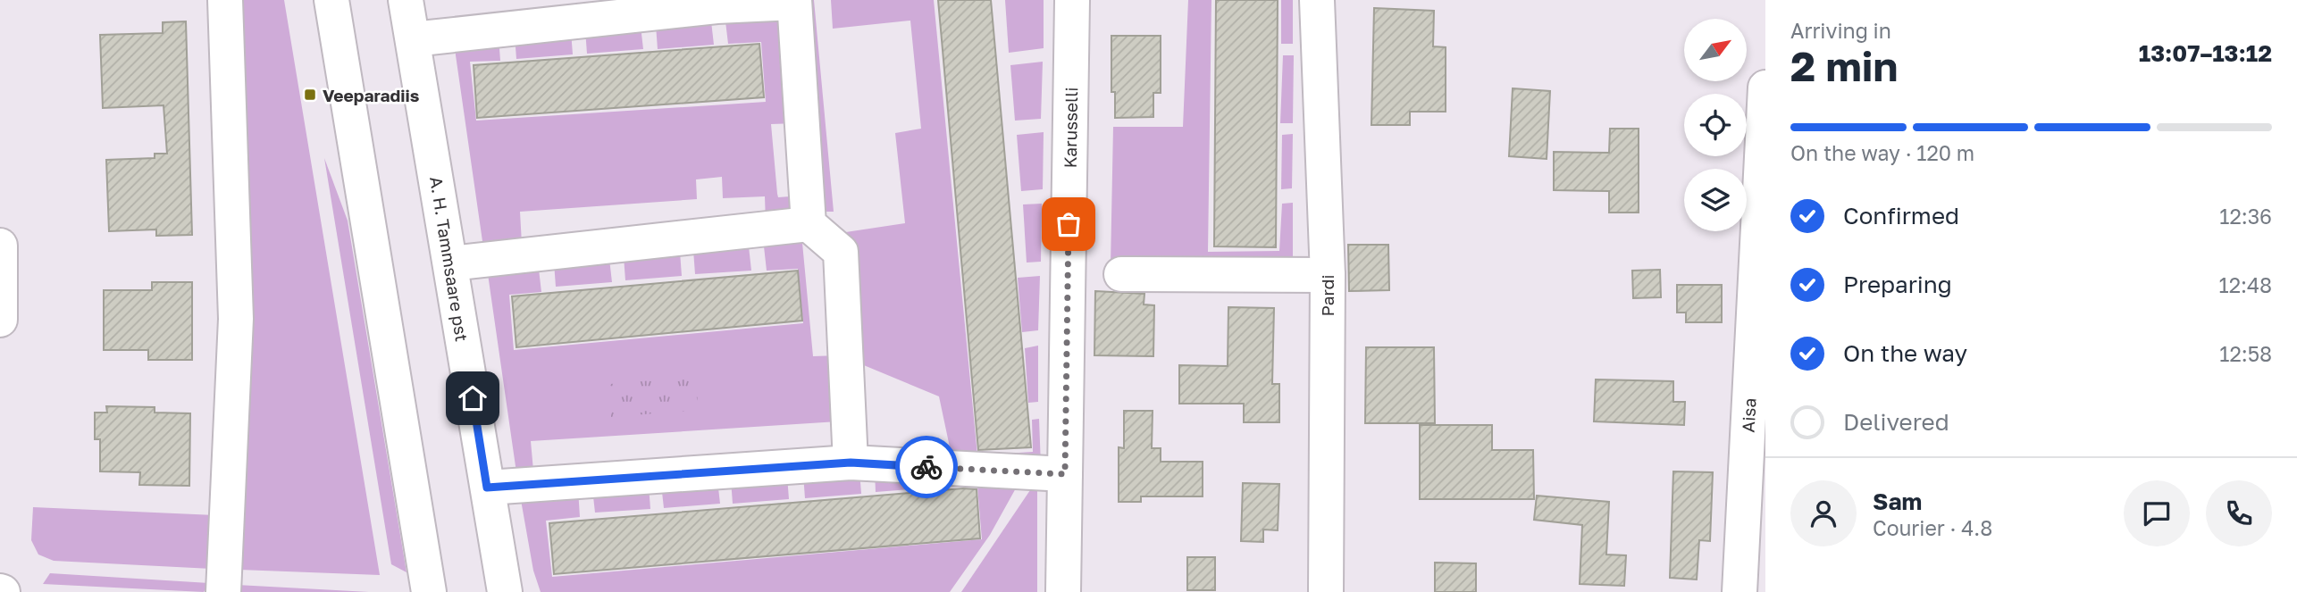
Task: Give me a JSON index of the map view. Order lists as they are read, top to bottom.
{
  "streets": {
    "street": [
      "Karusselli",
      "A. H. Tammsaare pst",
      "Pardi",
      "Aisa"
    ]
  },
  "places": {
    "transit": ["Veeparadiis"]
  },
  "north": "top right",
  "page": {
    "heading": ["2 min", "Arriving in", "13:07–13:12"],
    "panel": ["Sam", "Courier · 4.8"],
    "bar": "On the way · 120 m",
    "list": [
      ["Confirmed", "12:36"],
      ["Preparing", "12:48"],
      ["On the way", "12:58"],
      "Delivered"
    ]
  }
}
